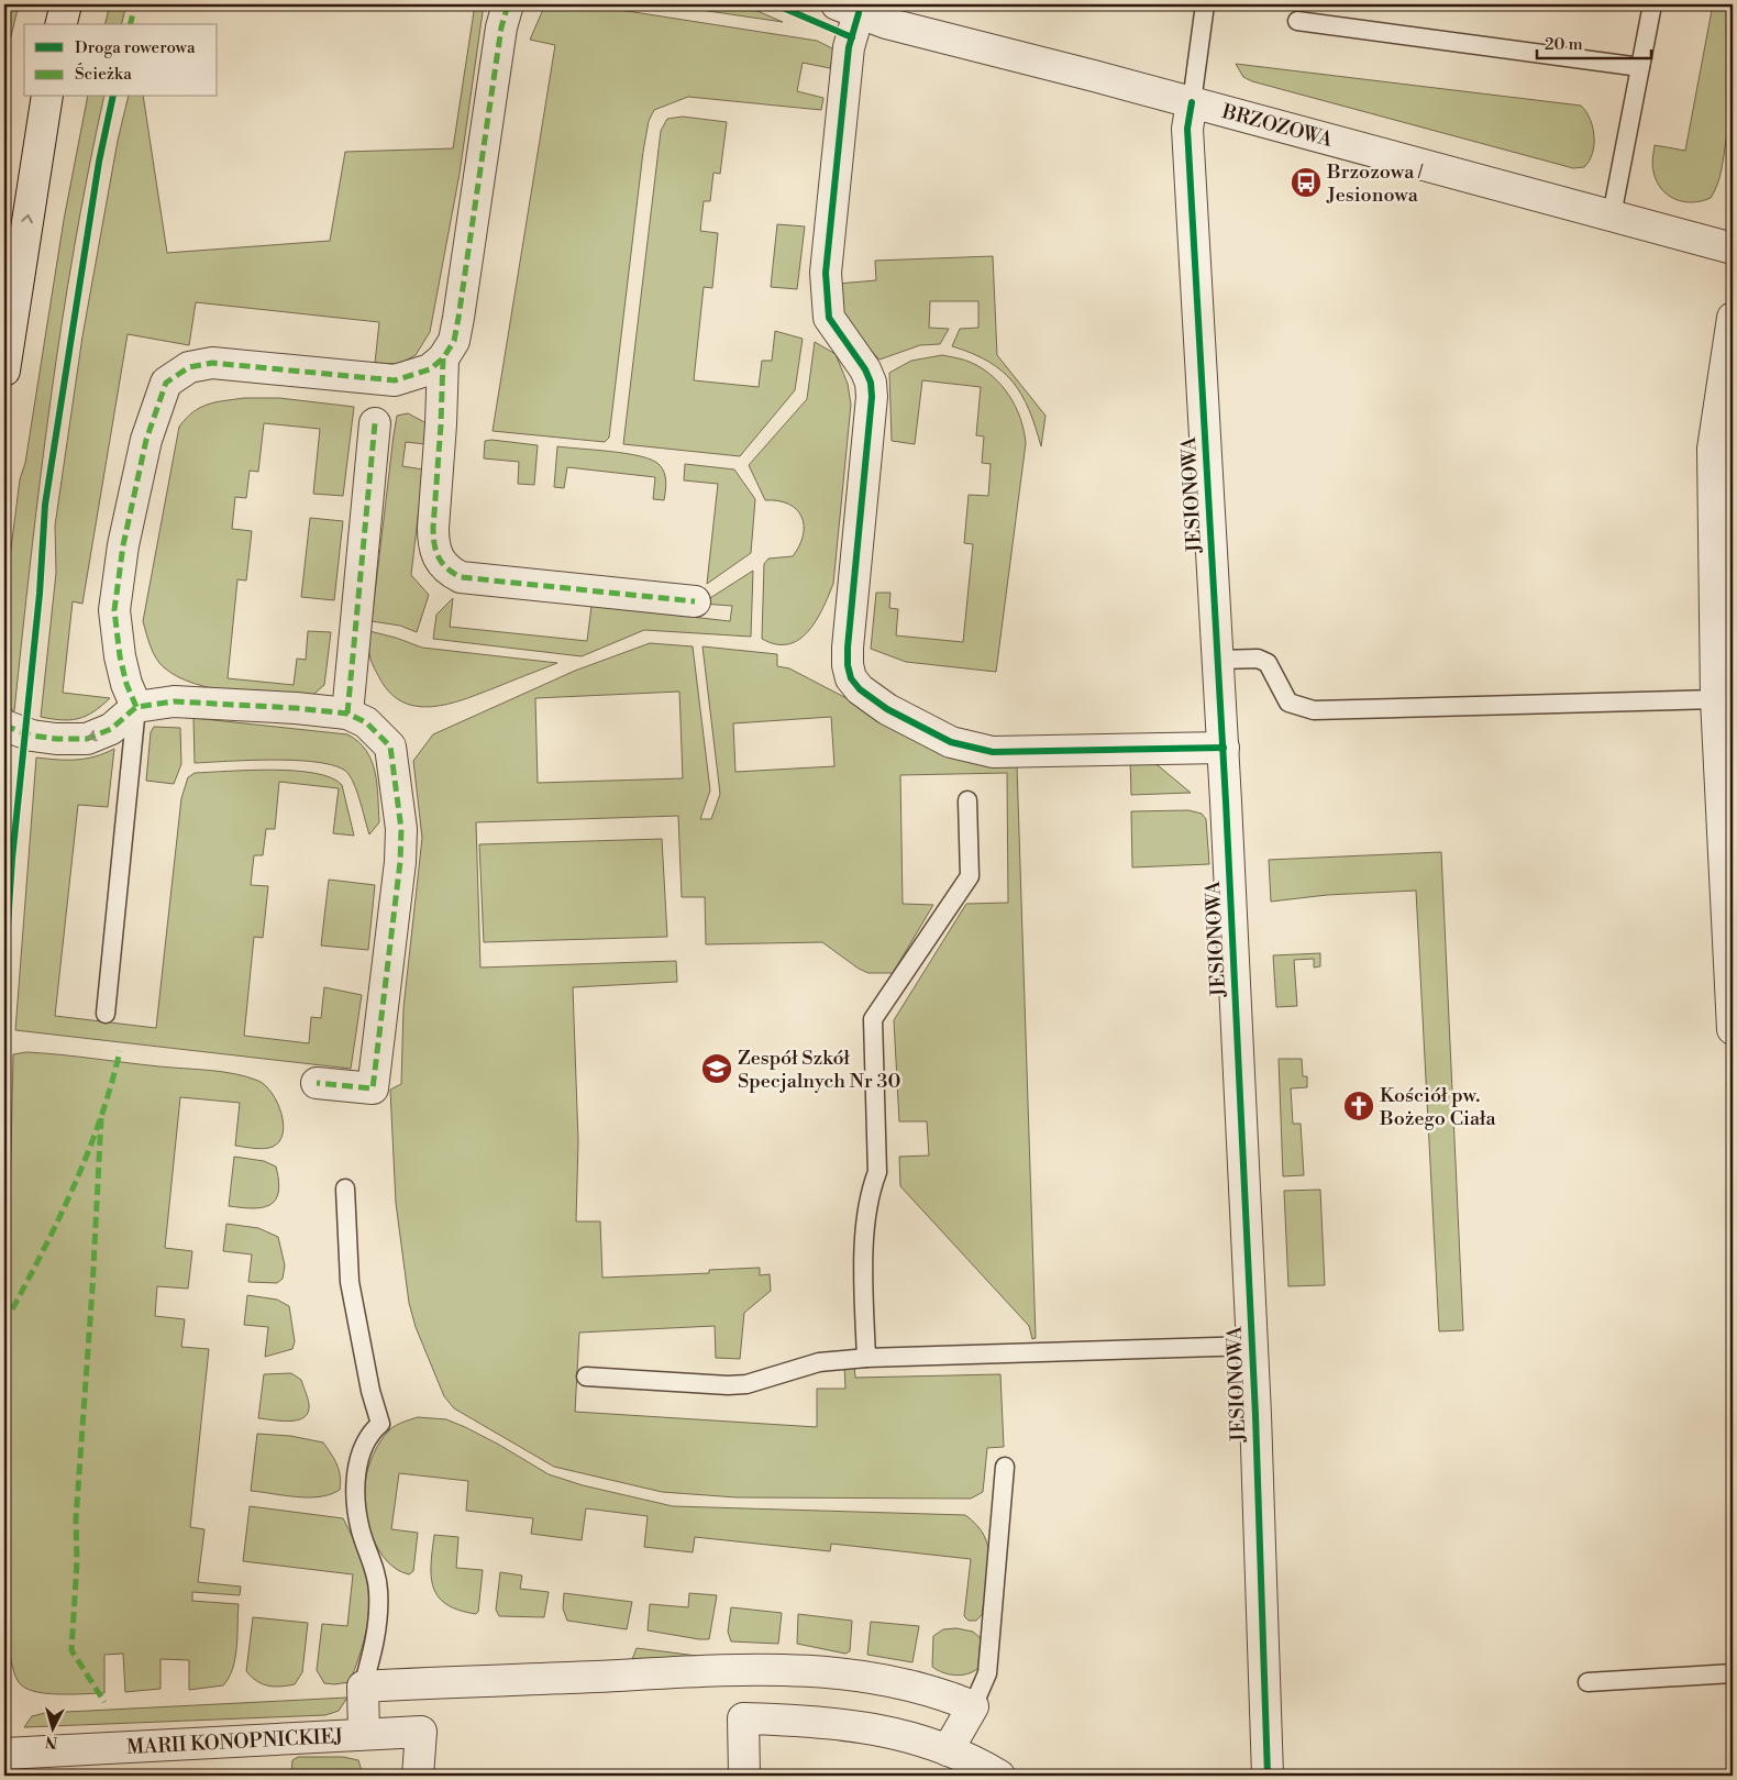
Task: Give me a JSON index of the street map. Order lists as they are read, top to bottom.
{
  "streets": {
    "street": ["BRZOZOWA", "JESIONOWA", "MARII KONOPNICKIEJ"]
  },
  "crossings": [
    ["BRZOZOWA", "JESIONOWA"]
  ],
  "places": {
    "bus stop": ["Brzozowa / Jesionowa"],
    "school or university": ["Zespół Szkół Specjalnych Nr 30"],
    "church": ["Kościół pw. Bożego Ciała"]
  },
  "legend": ["Droga rowerowa", "Ścieżka"],
  "scale_bar": "20 m",
  "north": "bottom"
}
